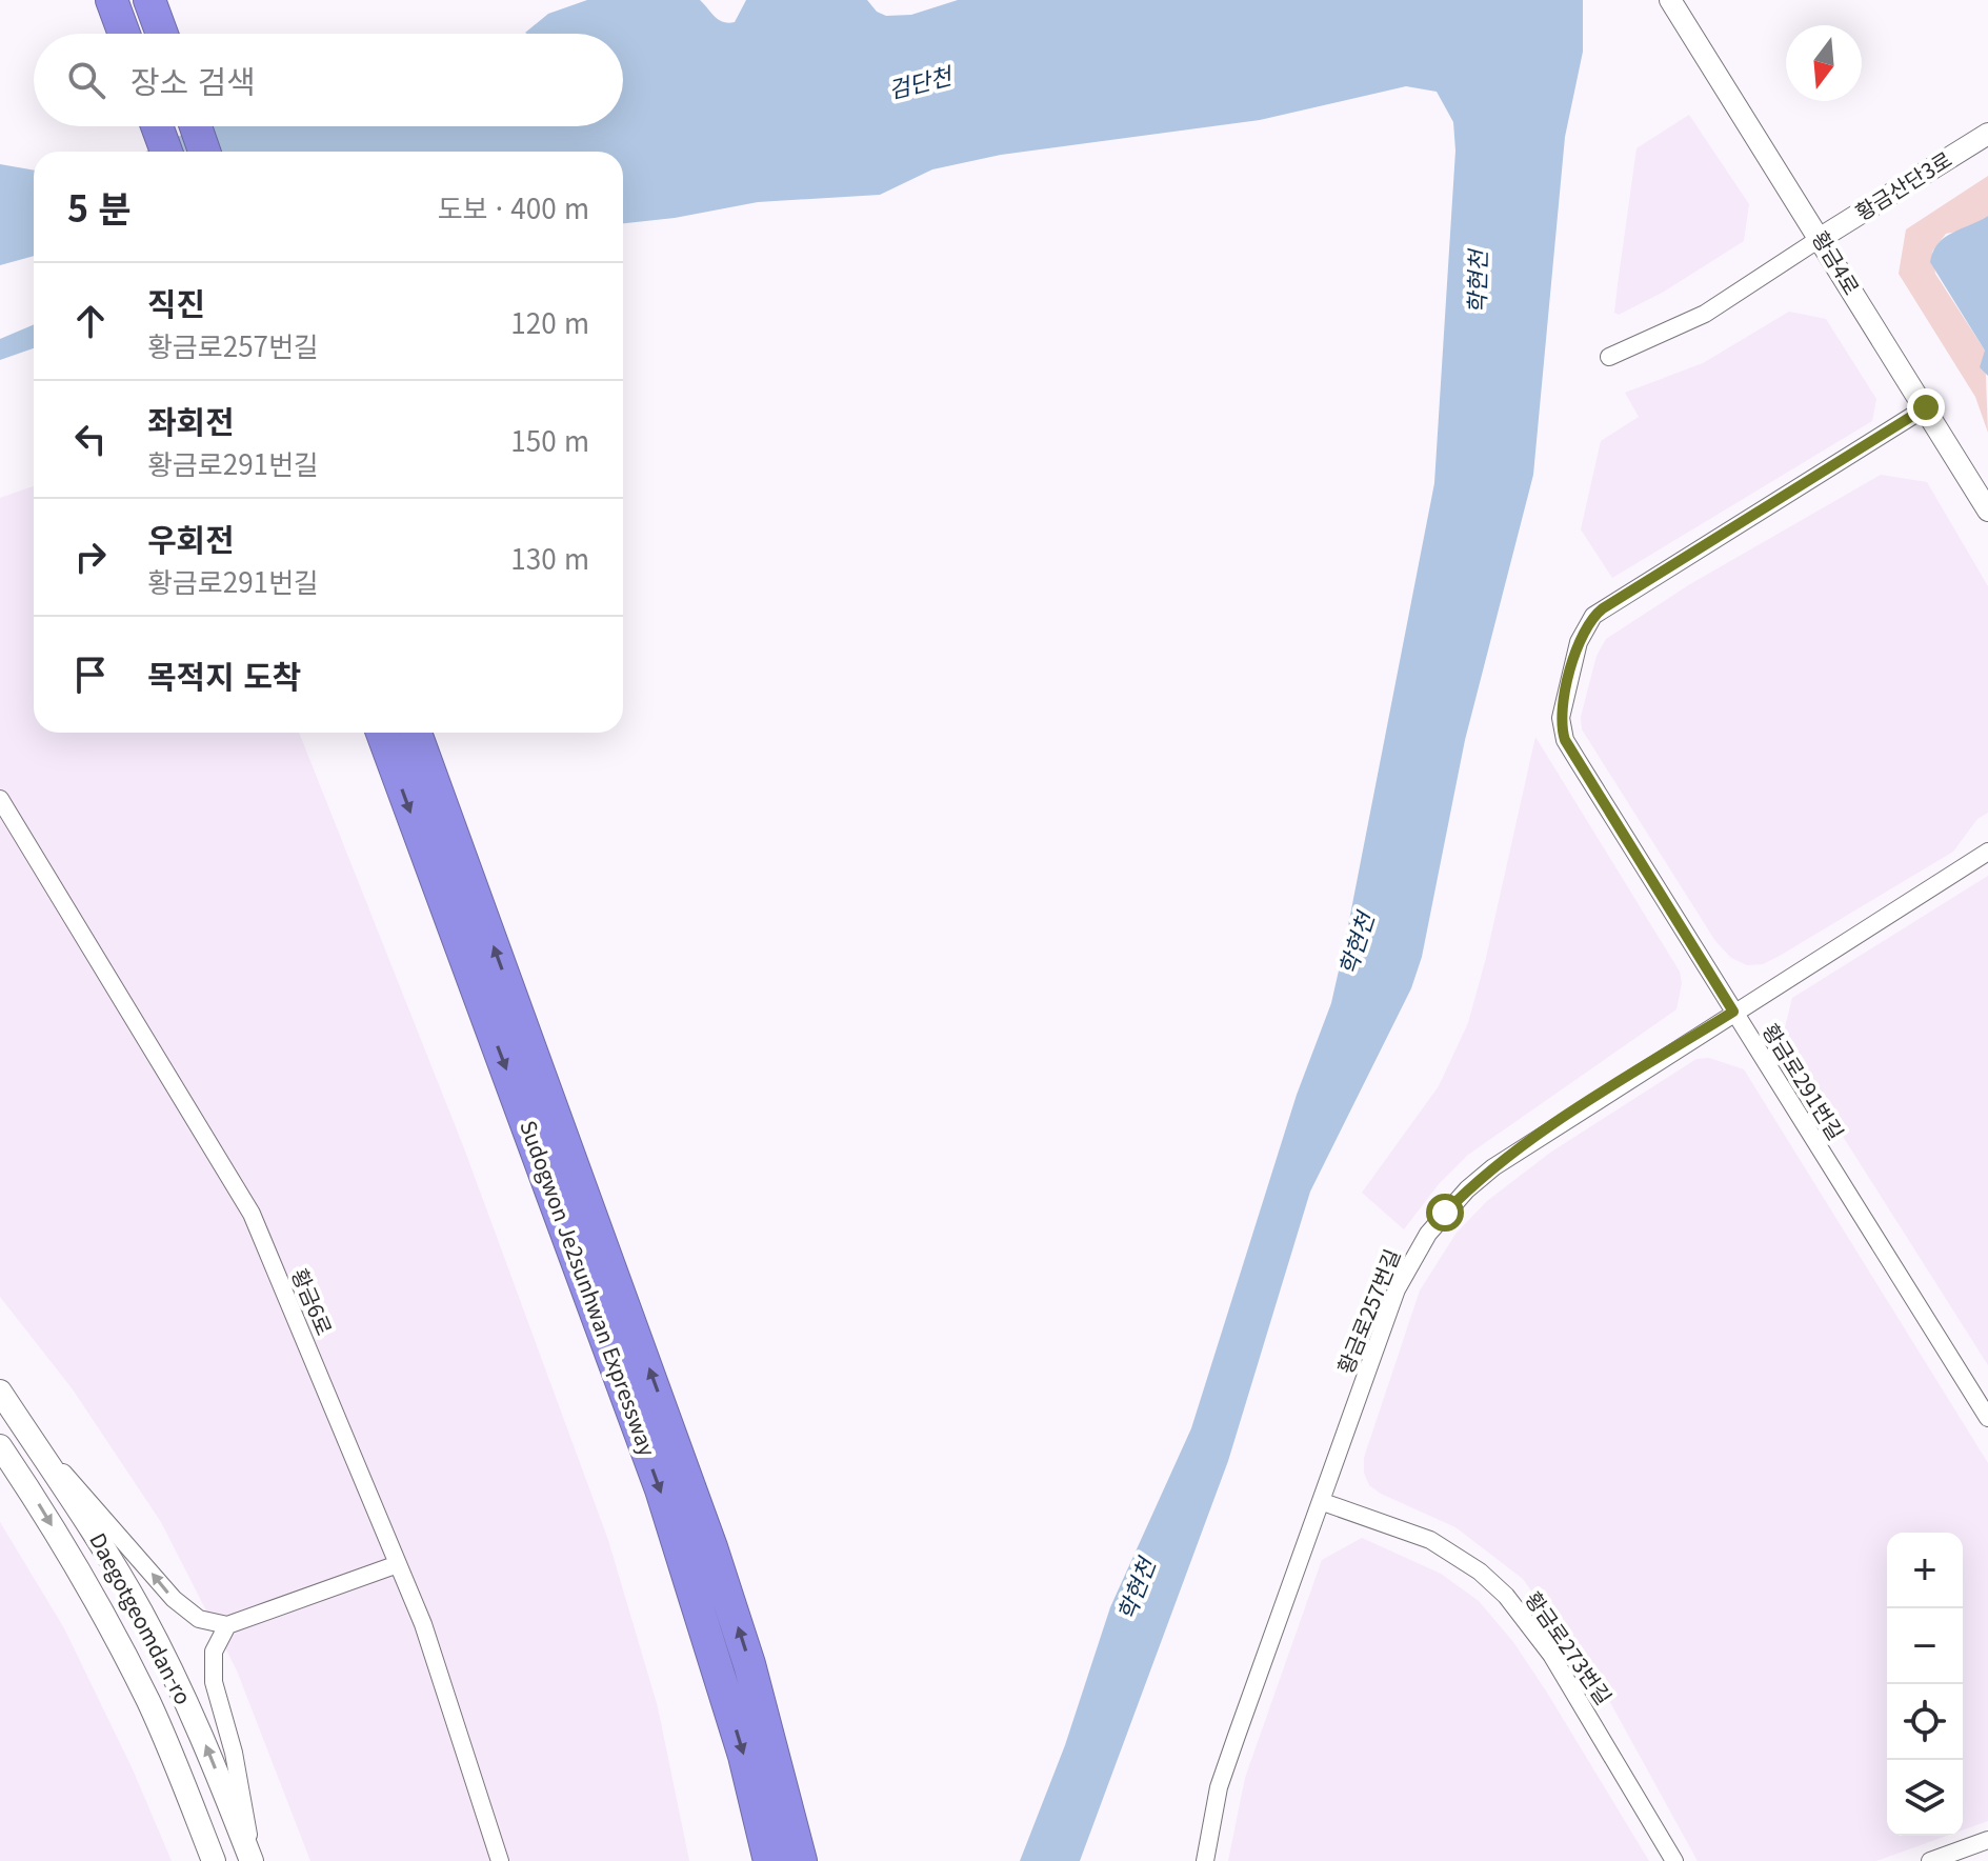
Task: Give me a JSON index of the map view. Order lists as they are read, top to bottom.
{
  "streets": {
    "highway": ["Sudogwon Je2sunhwan Expressway"],
    "main road": ["Daegotgeomdan-ro"],
    "street": [
      "황금산단3로",
      "황금4로",
      "황금로291번길",
      "황금6로",
      "황금로257번길",
      "황금로273번길"
    ]
  },
  "crossings": [
    ["황금산단3로", "황금4로"],
    ["황금4로", "황금로291번길"],
    ["황금로291번길", "황금로257번길"],
    ["황금로257번길", "황금로273번길"]
  ],
  "water": ["검단천", "학현천"],
  "north": "bottom",
  "page": {
    "search": "장소 검색",
    "heading": ["5 분", "도보 · 400 m"],
    "list": [
      ["직진", "황금로257번길", "120 m"],
      ["좌회전", "황금로291번길", "150 m"],
      ["우회전", "황금로291번길", "130 m"],
      "목적지 도착"
    ],
    "map_buttons": ["+", "−"]
  }
}
